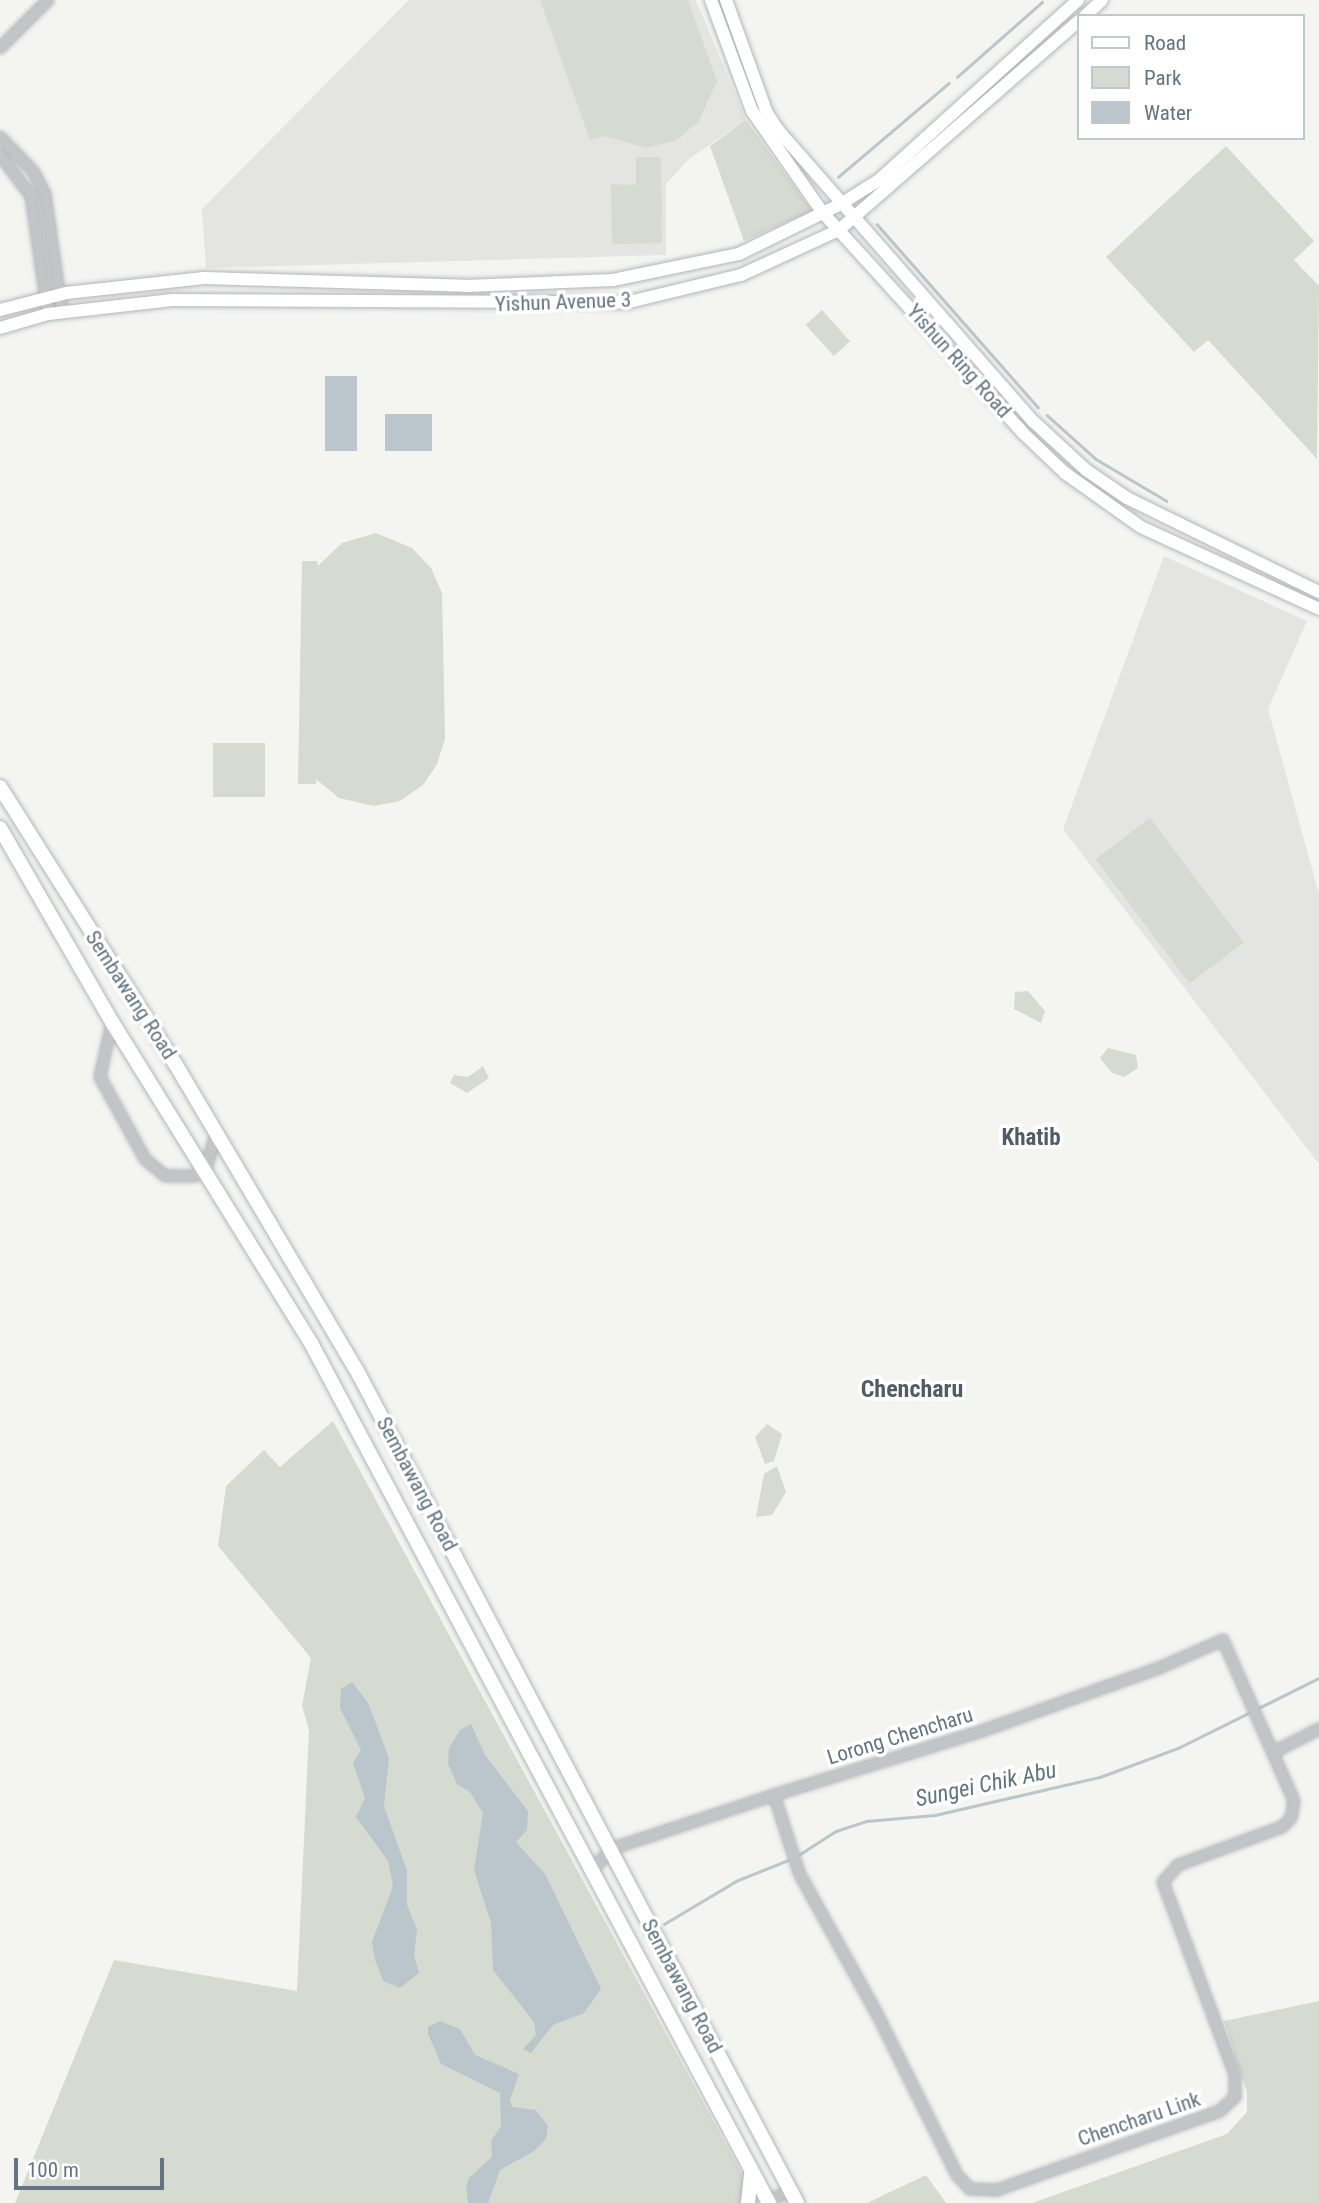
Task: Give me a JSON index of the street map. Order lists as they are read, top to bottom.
{
  "streets": {
    "main road": ["Yishun Avenue 3", "Yishun Ring Road", "Sembawang Road"],
    "street": ["Lorong Chencharu", "Chencharu Link"]
  },
  "crossings": [
    ["Yishun Avenue 3", "Yishun Ring Road"],
    ["Sembawang Road", "Lorong Chencharu"],
    ["Lorong Chencharu", "Chencharu Link"]
  ],
  "districts": ["Khatib", "Chencharu"],
  "water": ["Sungei Chik Abu"],
  "legend": ["Road", "Park", "Water"],
  "scale_bar": "100 m"
}
